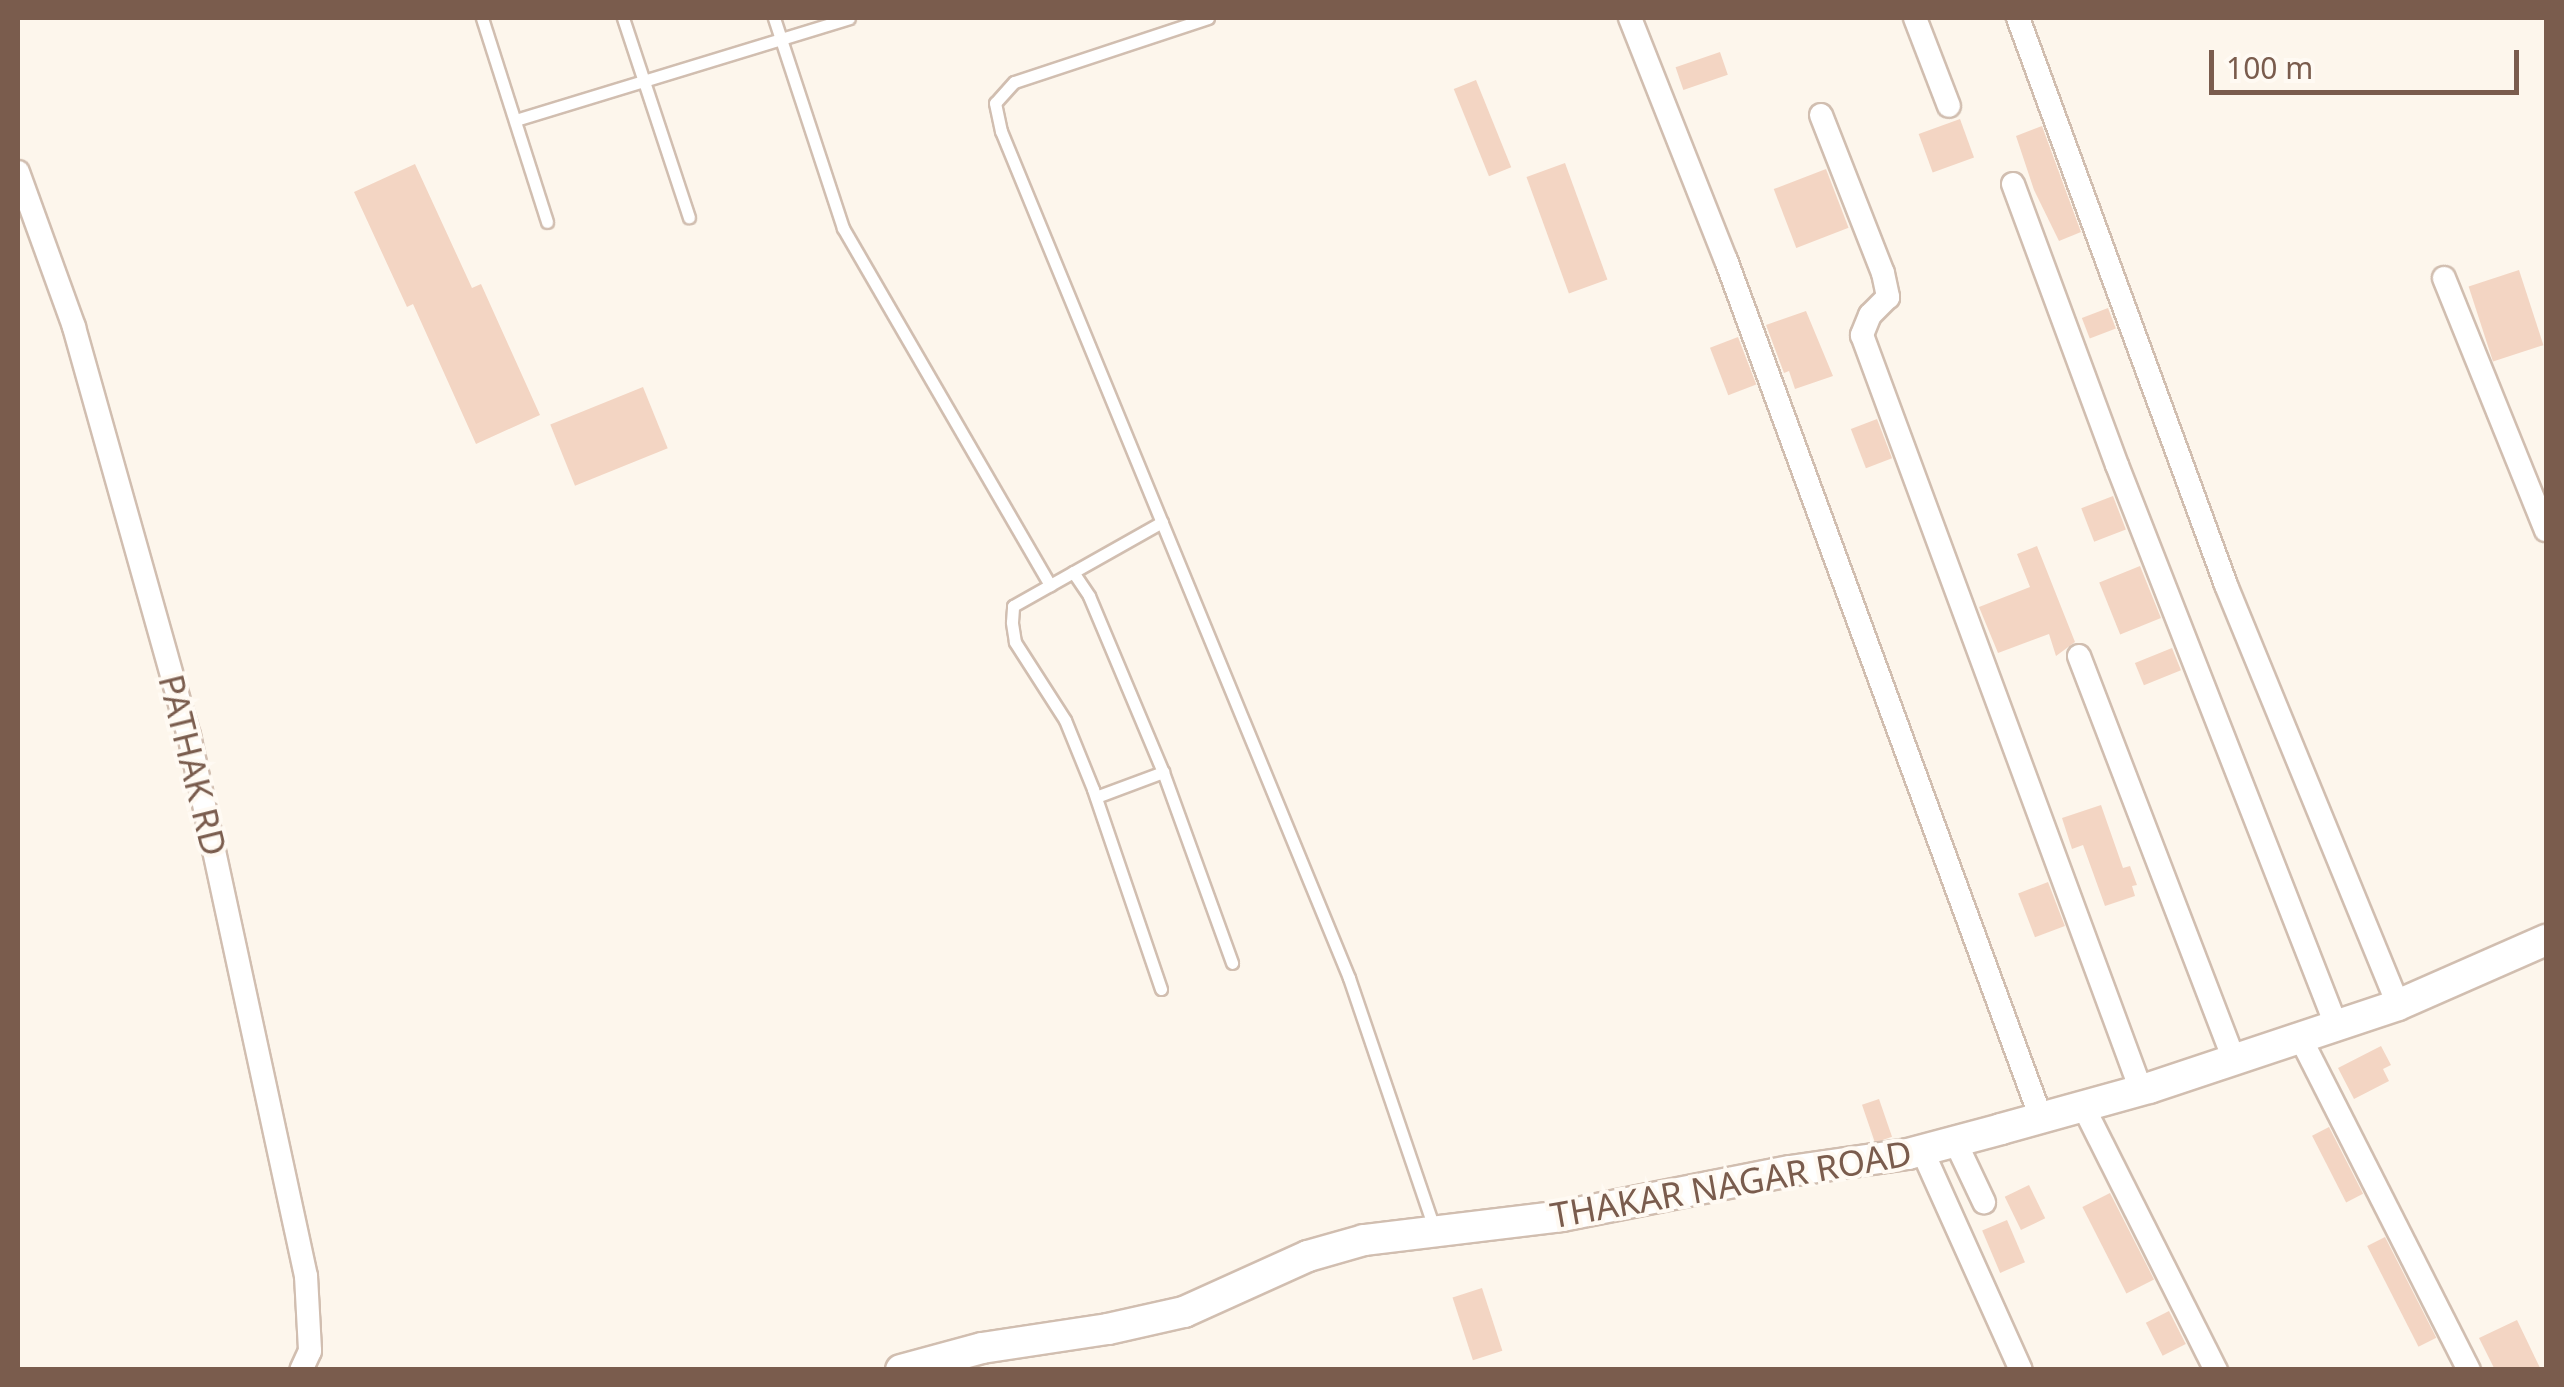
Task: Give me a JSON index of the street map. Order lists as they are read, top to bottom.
{
  "streets": {
    "street": ["PATHAK RD", "THAKAR NAGAR ROAD"]
  },
  "scale_bar": "100 m"
}
